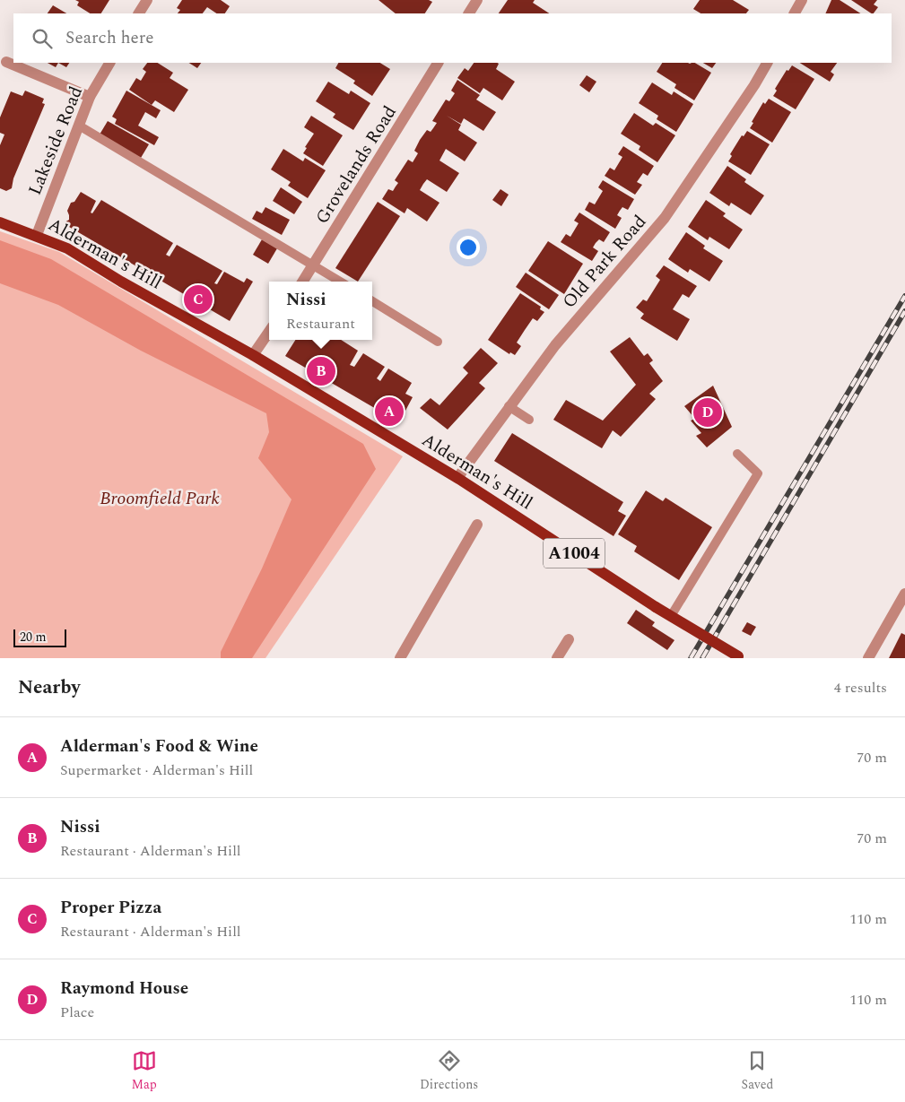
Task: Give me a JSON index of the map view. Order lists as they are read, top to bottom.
{
  "streets": {
    "main road": ["Alderman's Hill", "A1004"],
    "street": ["Lakeside Road", "Grovelands Road", "Old Park Road"]
  },
  "crossings": [
    ["Lakeside Road", "Alderman's Hill"],
    ["Alderman's Hill", "Old Park Road"]
  ],
  "parks": ["Broomfield Park"],
  "scale_bar": "20 m",
  "page": {
    "search": "Search here",
    "popup": ["Nissi", "Restaurant"],
    "pins": [
      "C",
      "B",
      "A",
      "D"
    ],
    "scale": "20 m",
    "heading": ["Nearby", "4 results"],
    "list": [
      {
        "mark": "A",
        "name": "Alderman's Food & Wine",
        "note": "Supermarket · Alderman's Hill",
        "value": "70 m"
      },
      {
        "mark": "B",
        "name": "Nissi",
        "note": "Restaurant · Alderman's Hill",
        "value": "70 m"
      },
      {
        "mark": "C",
        "name": "Proper Pizza",
        "note": "Restaurant · Alderman's Hill",
        "value": "110 m"
      },
      {
        "mark": "D",
        "name": "Raymond House",
        "note": "Place",
        "value": "110 m"
      }
    ],
    "nav": ["Map", "Directions", "Saved"]
  }
}
